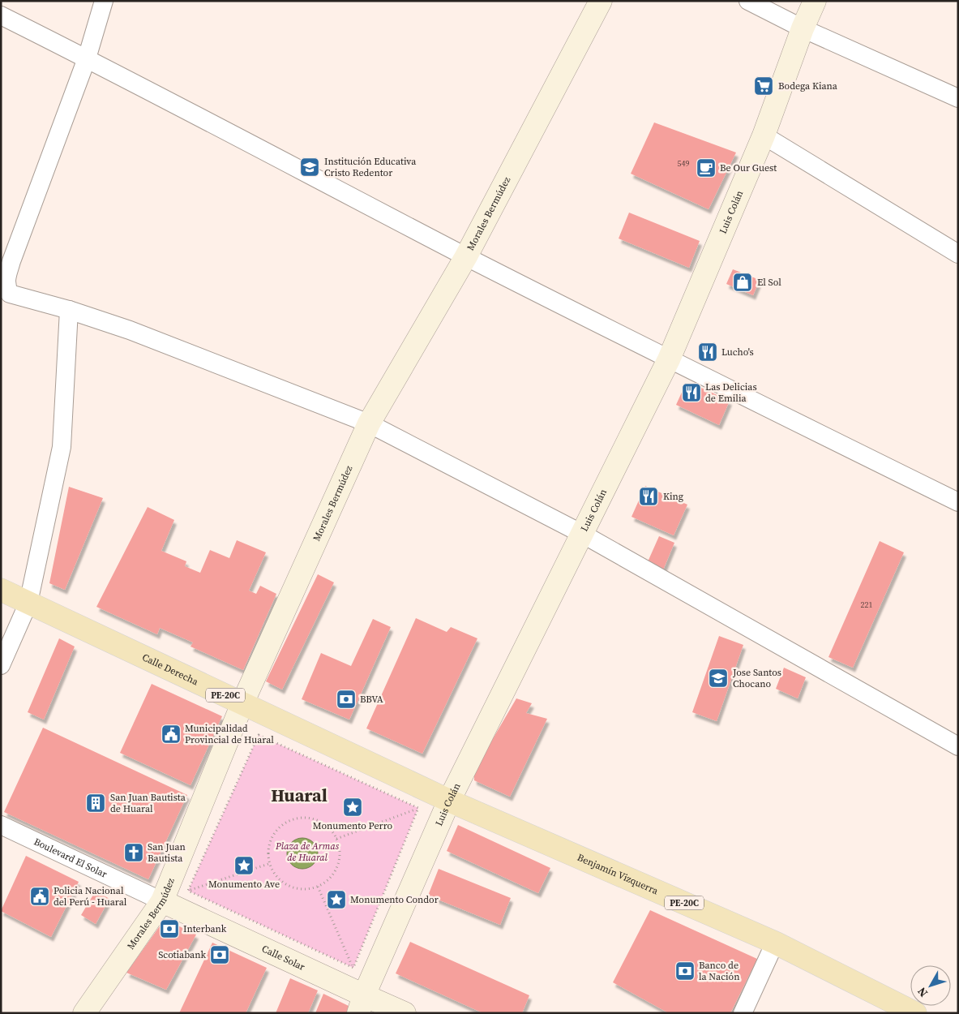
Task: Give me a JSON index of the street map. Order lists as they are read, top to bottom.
{
  "streets": {
    "main road": ["Calle Derecha", "PE-20C", "Benjamín Vizquerra"],
    "street": [
      "Luis Colán",
      "Morales Bermúdez",
      "Boulevard El Solar",
      "Calle Solar"
    ]
  },
  "crossings": [
    ["Luis Colán", "Calle Derecha"],
    ["Luis Colán", "Benjamín Vizquerra"],
    ["Luis Colán", "Calle Solar"],
    ["Morales Bermúdez", "Calle Derecha"],
    ["Morales Bermúdez", "Boulevard El Solar"],
    ["Morales Bermúdez", "Calle Solar"],
    ["Calle Derecha", "Benjamín Vizquerra"],
    ["Boulevard El Solar", "Calle Solar"]
  ],
  "districts": ["Huaral"],
  "parks": ["Plaza de Armas de Huaral"],
  "places": {
    "supermarket": ["Bodega Kiana"],
    "school or university": ["Institución Educativa Cristo Redentor", "Jose Santos Chocano"],
    "cafe": ["Be Our Guest"],
    "shop": ["El Sol"],
    "restaurant": ["Lucho's", "Las Delicias de Emilia", "King"],
    "bank": [
      "BBVA",
      "Interbank",
      "Scotiabank",
      "Banco de la Nación"
    ],
    "public building": ["Municipalidad Provincial de Huaral", "Policia Nacional del Perú - Huaral"],
    "building": ["San Juan Bautista de Huaral"],
    "place": ["Monumento Perro", "Monumento Ave", "Monumento Condor"],
    "church": ["San Juan Bautista"]
  },
  "house_numbers": ["549", "221"],
  "north": "bottom left"
}
